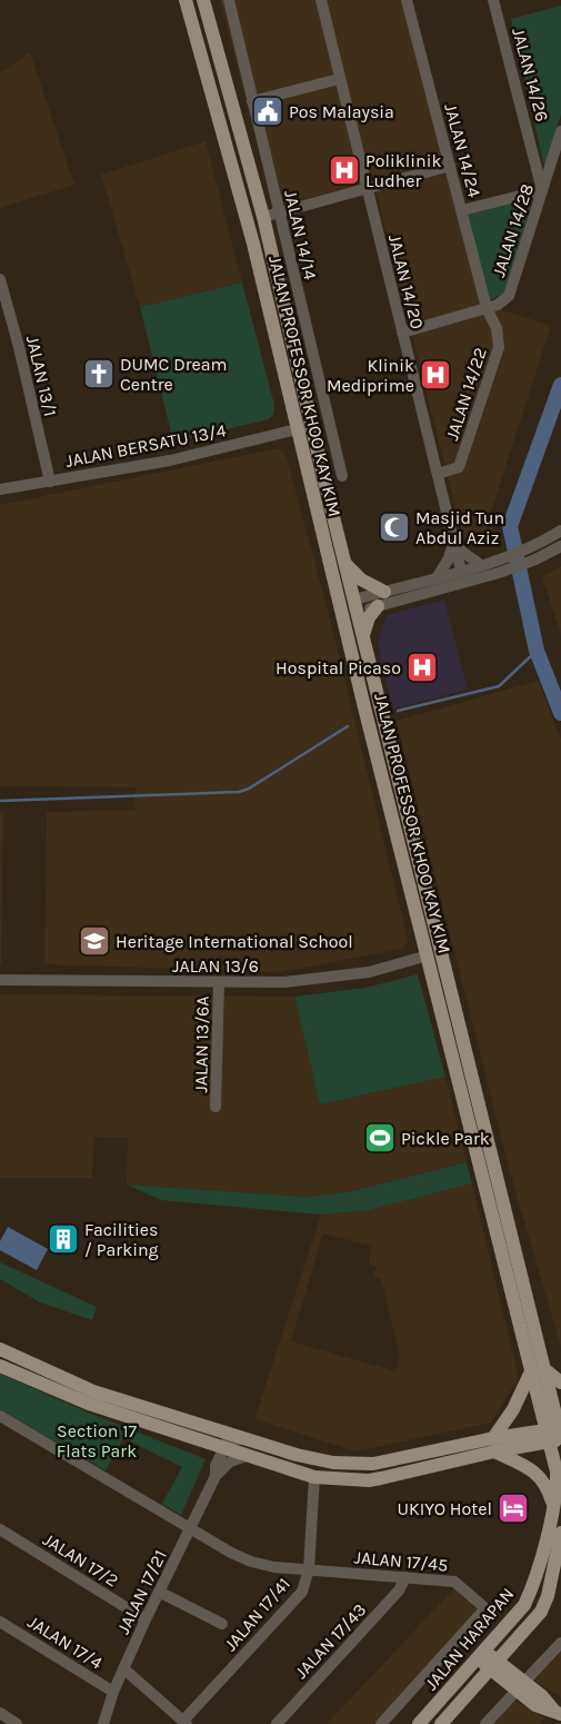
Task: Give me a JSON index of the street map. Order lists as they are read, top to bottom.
{
  "streets": {
    "main road": ["JALAN PROFESSOR KHOO KAY KIM", "JALAN HARAPAN"],
    "street": [
      "JALAN 14/26",
      "JALAN 14/24",
      "JALAN 14/28",
      "JALAN 14/14",
      "JALAN 14/20",
      "JALAN 13/1",
      "JALAN 14/22",
      "JALAN BERSATU 13/4",
      "JALAN 13/6",
      "JALAN 13/6A",
      "JALAN 17/2",
      "JALAN 17/45",
      "JALAN 17/21",
      "JALAN 17/41",
      "JALAN 17/43",
      "JALAN 17/4"
    ]
  },
  "crossings": [
    ["JALAN 14/26", "JALAN 14/28"],
    ["JALAN 14/24", "JALAN 14/28"],
    ["JALAN 14/24", "JALAN 14/22"],
    ["JALAN 14/28", "JALAN 14/20"],
    ["JALAN 14/28", "JALAN 14/22"],
    ["JALAN 14/20", "JALAN 14/22"],
    ["JALAN 13/1", "JALAN BERSATU 13/4"],
    ["JALAN PROFESSOR KHOO KAY KIM", "JALAN BERSATU 13/4"],
    ["JALAN PROFESSOR KHOO KAY KIM", "JALAN 13/6"],
    ["JALAN PROFESSOR KHOO KAY KIM", "JALAN HARAPAN"],
    ["JALAN 13/6", "JALAN 13/6A"],
    ["JALAN 17/2", "JALAN 17/21"],
    ["JALAN 17/45", "JALAN 17/21"],
    ["JALAN 17/45", "JALAN 17/41"],
    ["JALAN 17/45", "JALAN 17/43"],
    ["JALAN 17/21", "JALAN 17/4"]
  ],
  "parks": ["Section 17 Flats Park"],
  "places": {
    "public building": ["Pos Malaysia"],
    "hospital": ["Poliklinik Ludher", "Klinik Mediprime", "Hospital Picaso"],
    "church": ["DUMC Dream Centre"],
    "mosque": ["Masjid Tun Abdul Aziz"],
    "school or university": ["Heritage International School"],
    "sports": ["Pickle Park"],
    "building": ["Facilities / Parking"],
    "hotel": ["UKIYO Hotel"]
  }
}
